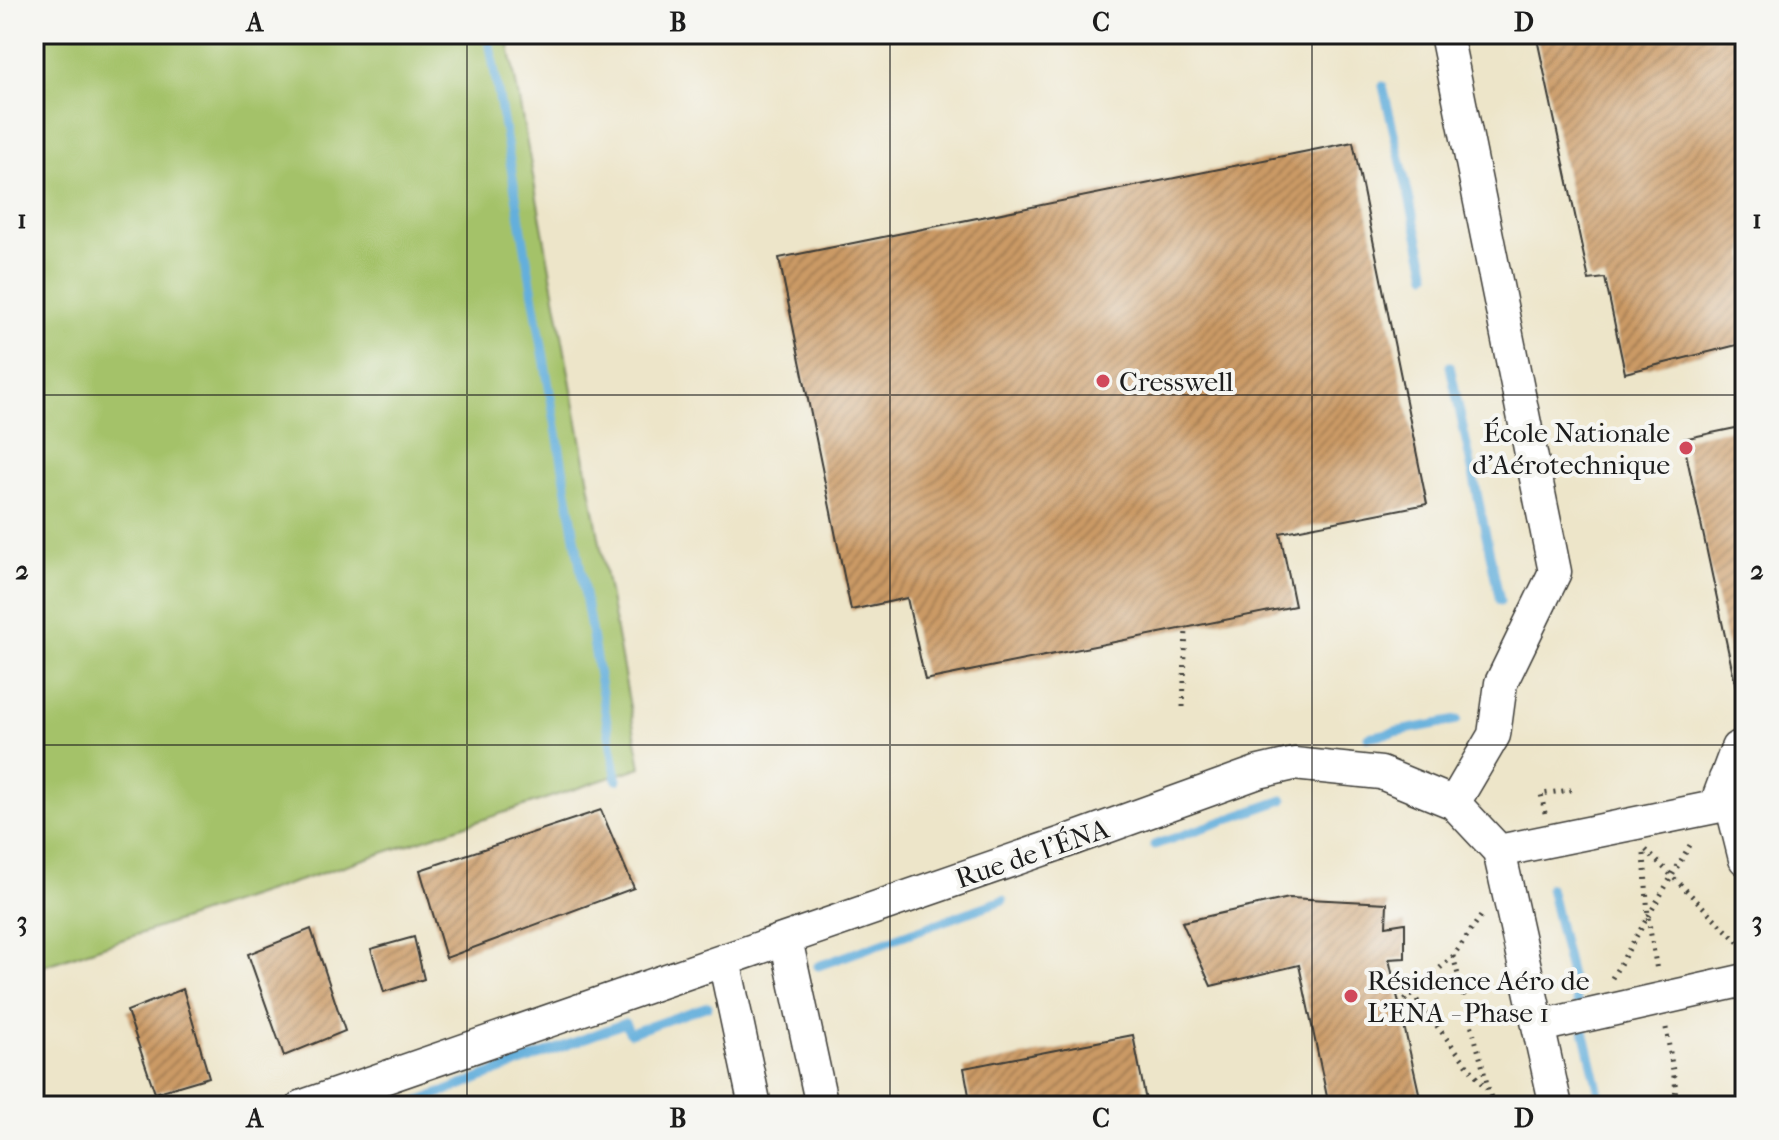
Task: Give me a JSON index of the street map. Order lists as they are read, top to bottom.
{
  "streets": {
    "street": ["Rue de l'ÉNA"]
  },
  "places": ["Cresswell", "École Nationale d'Aérotechnique", "Résidence Aéro de L'ENA - Phase 1"],
  "grid": {
    "columns": [
      "A",
      "B",
      "C",
      "D"
    ],
    "rows": ["1", "2", "3"]
  }
}
